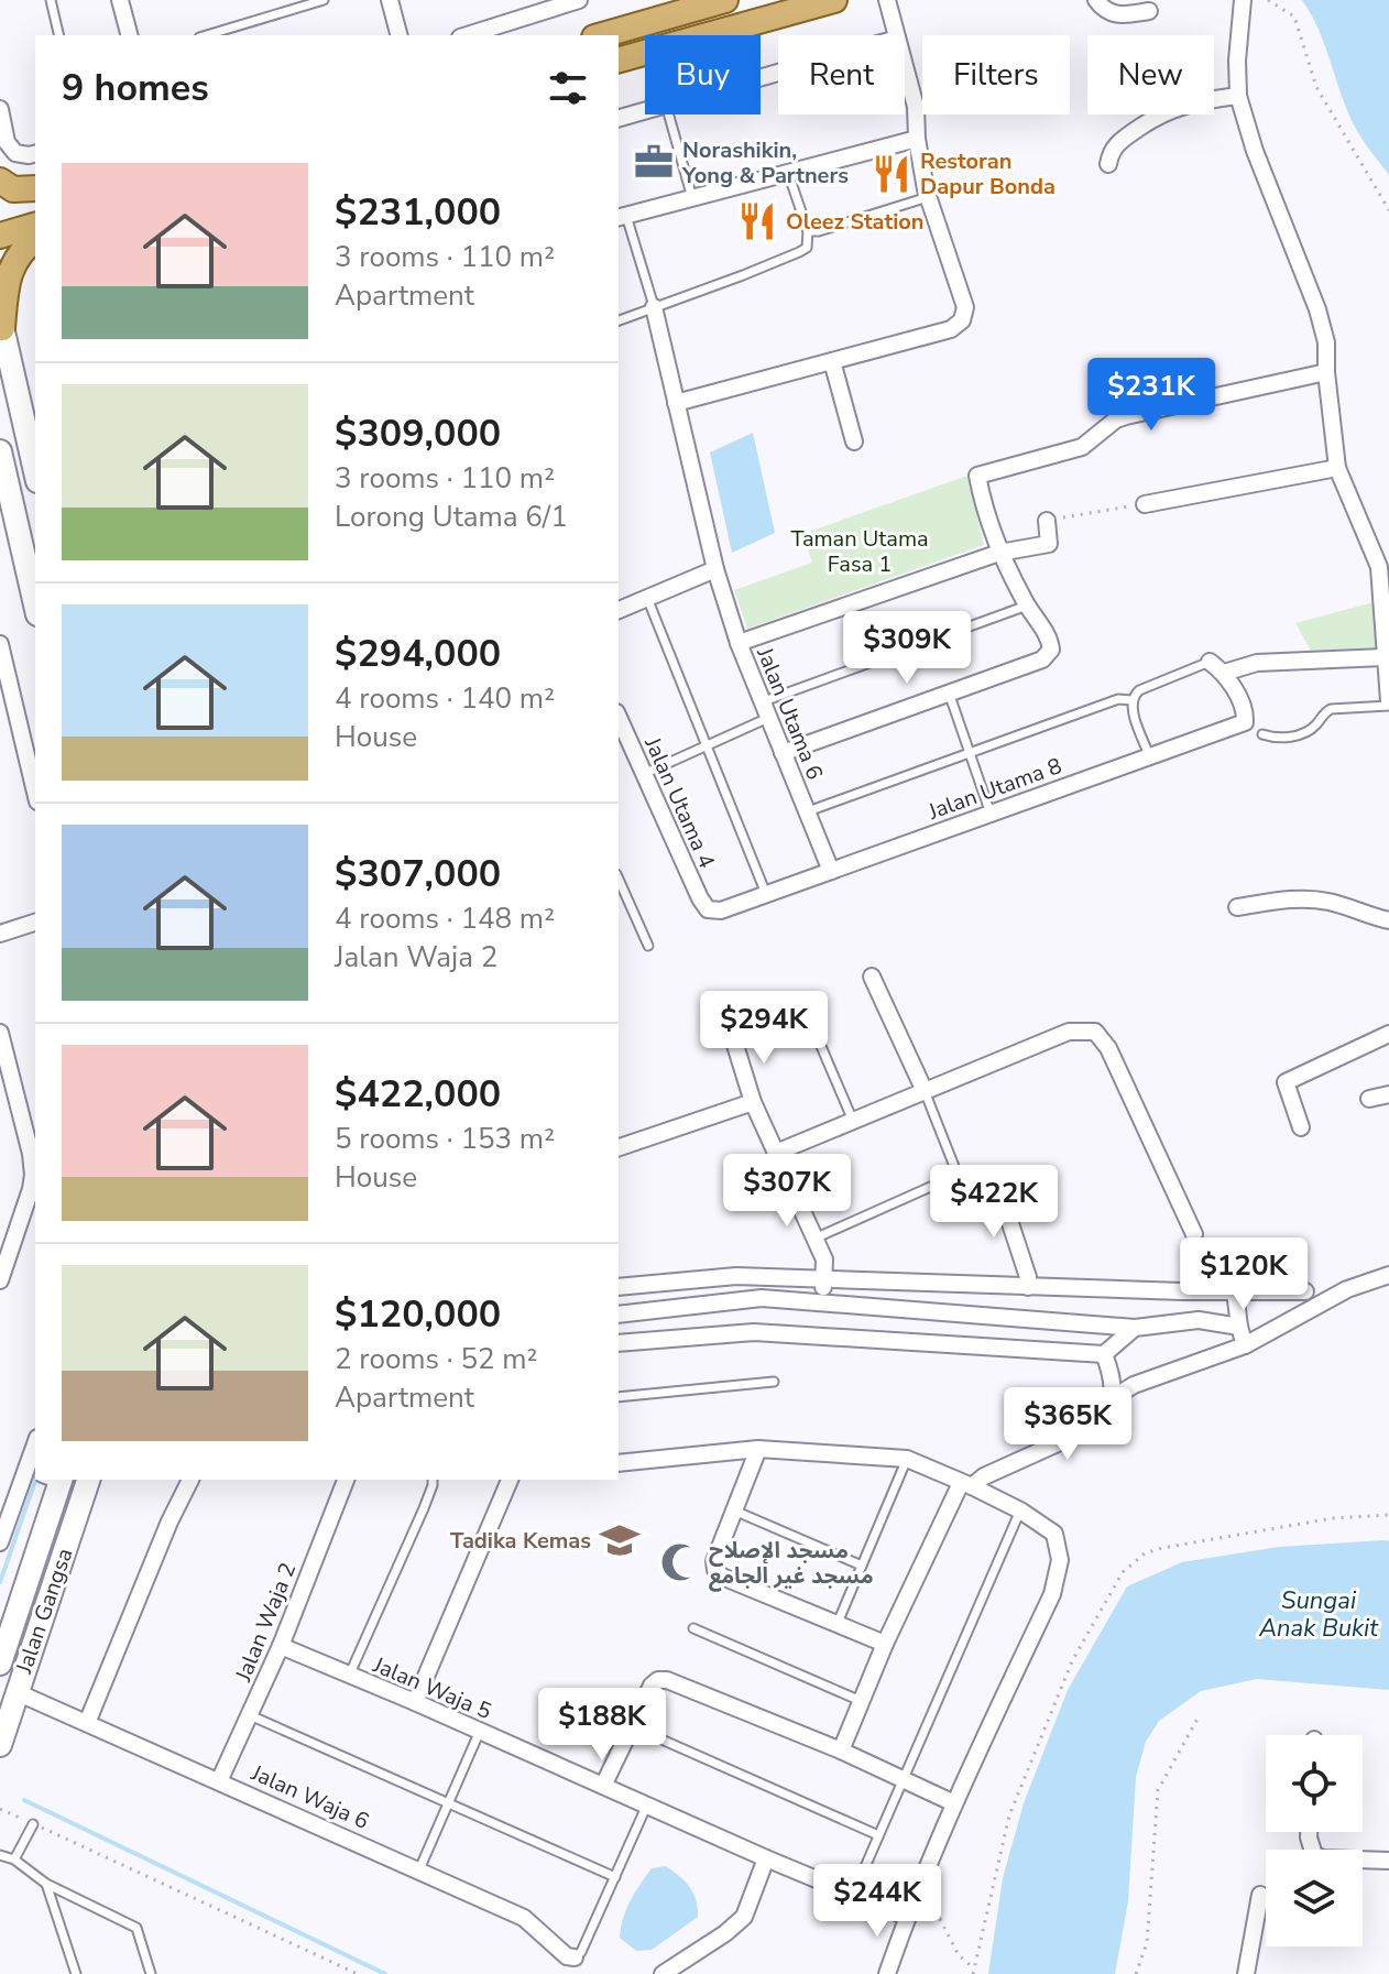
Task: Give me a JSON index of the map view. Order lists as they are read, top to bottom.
{
  "streets": {
    "main road": ["Jalan Gangsa"],
    "street": [
      "Jalan Utama 6",
      "Jalan Utama 8",
      "Jalan Utama 4",
      "Jalan Waja 2",
      "Jalan Waja 5",
      "Jalan Waja 6"
    ]
  },
  "crossings": [
    ["Jalan Utama 6", "Jalan Utama 8"],
    ["Jalan Utama 8", "Jalan Utama 4"],
    ["Jalan Gangsa", "Jalan Waja 6"],
    ["Jalan Waja 2", "Jalan Waja 5"],
    ["Jalan Waja 2", "Jalan Waja 6"]
  ],
  "water": ["Sungai Anak Bukit"],
  "parks": ["Taman Utama Fasa 1"],
  "places": {
    "office": ["Norashikin, Yong & Partners"],
    "restaurant": ["Restoran Dapur Bonda", "Oleez Station"],
    "school or university": ["Tadika Kemas"],
    "mosque": ["مسجد الإصلاح مسجد غير الجامع"]
  },
  "page": {
    "chip": [
      "Buy",
      "Rent",
      "Filters",
      "New"
    ],
    "heading": "9 homes",
    "list": [
      {
        "name": "$231,000",
        "note": "3 rooms · 110 m² · Apartment"
      },
      {
        "name": "$309,000",
        "note": "3 rooms · 110 m² · Lorong Utama 6/1"
      },
      {
        "name": "$294,000",
        "note": "4 rooms · 140 m² · House"
      },
      {
        "name": "$307,000",
        "note": "4 rooms · 148 m² · Jalan Waja 2"
      },
      {
        "name": "$422,000",
        "note": "5 rooms · 153 m² · House"
      },
      {
        "name": "$120,000",
        "note": "2 rooms · 52 m² · Apartment"
      }
    ],
    "price": [
      "$231K",
      "$309K",
      "$294K",
      "$307K",
      "$422K",
      "$120K",
      "$365K",
      "$188K",
      "$244K"
    ]
  }
}
